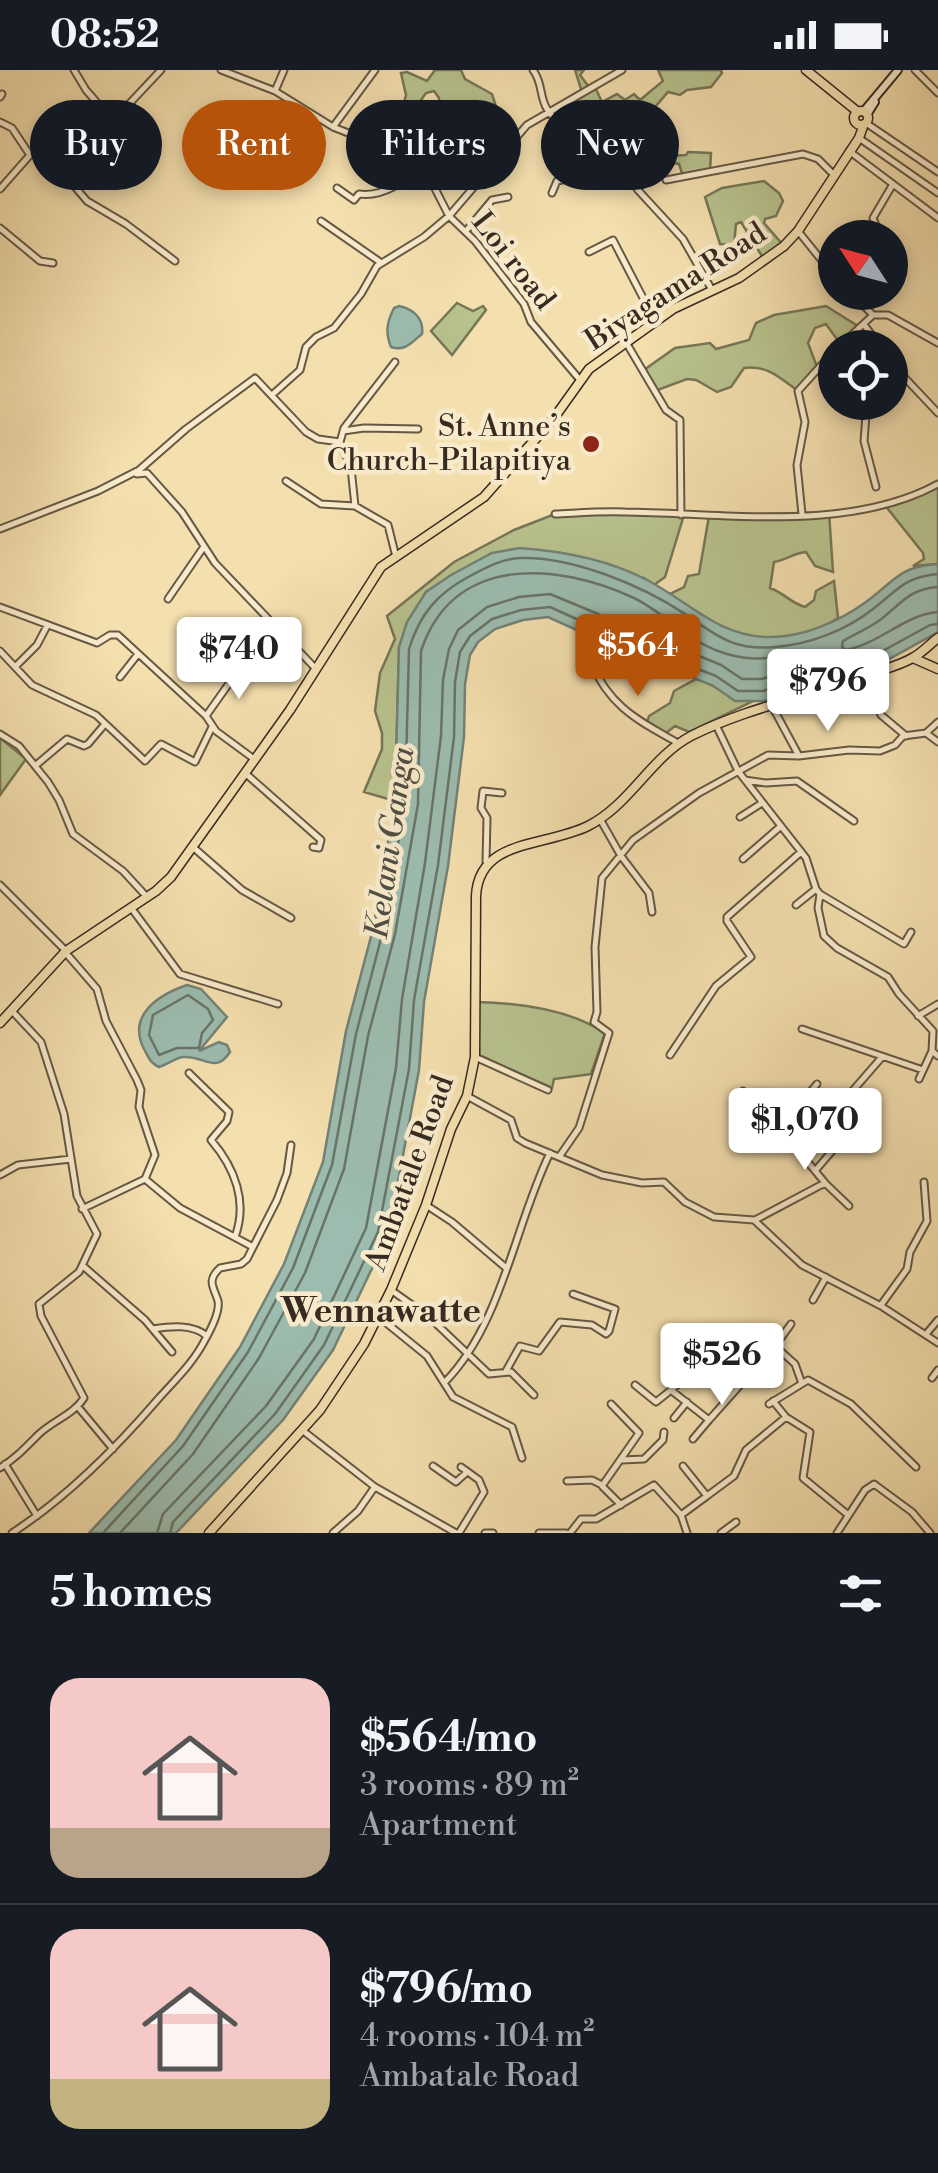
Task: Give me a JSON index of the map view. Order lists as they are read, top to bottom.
{
  "streets": {
    "main road": ["Biyagama Road", "Ambatale Road"],
    "street": ["Loi road"]
  },
  "crossings": [
    ["Loi road", "Biyagama Road"]
  ],
  "districts": ["Wennawatte"],
  "water": ["Kelani Ganga"],
  "places": ["St. Anne’s Church-Pilapitiya"],
  "north": "top left",
  "page": {
    "status": "08:52",
    "chip": [
      "Buy",
      "Rent",
      "Filters",
      "New"
    ],
    "price": [
      "$564",
      "$740",
      "$796",
      "$1,070",
      "$526"
    ],
    "heading": "5 homes",
    "list": [
      {
        "name": "$564/mo",
        "note": "3 rooms · 89 m² · Apartment"
      },
      {
        "name": "$796/mo",
        "note": "4 rooms · 104 m² · Ambatale Road"
      }
    ]
  }
}
